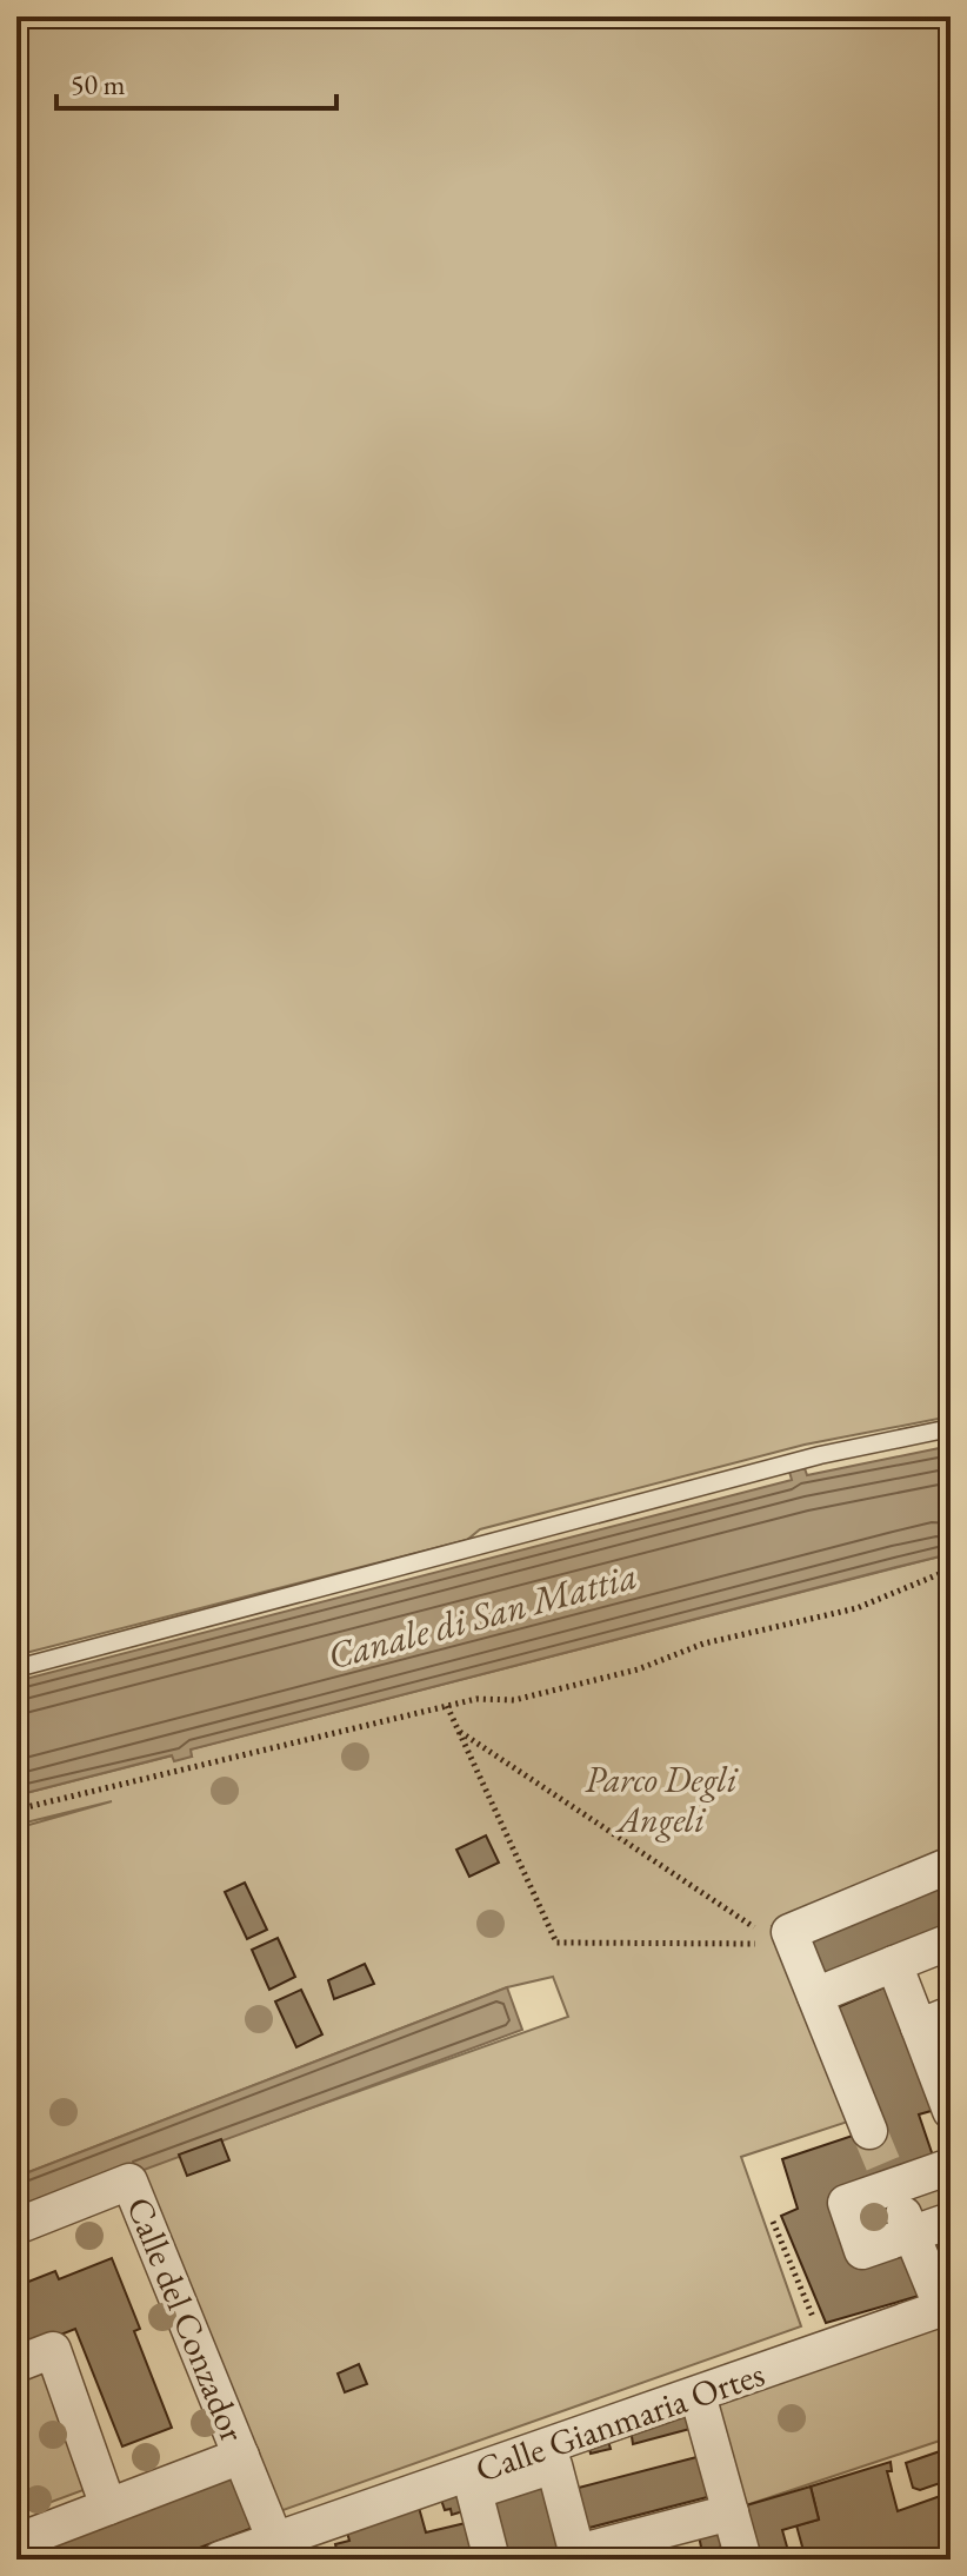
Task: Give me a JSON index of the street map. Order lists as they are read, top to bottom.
{
  "streets": {
    "street": ["Calle del Conzador", "Calle Gianmaria Ortes"]
  },
  "crossings": [
    ["Calle del Conzador", "Calle Gianmaria Ortes"]
  ],
  "water": ["Canale di San Mattia"],
  "parks": ["Parco Degli Angeli"],
  "scale_bar": "50 m"
}
